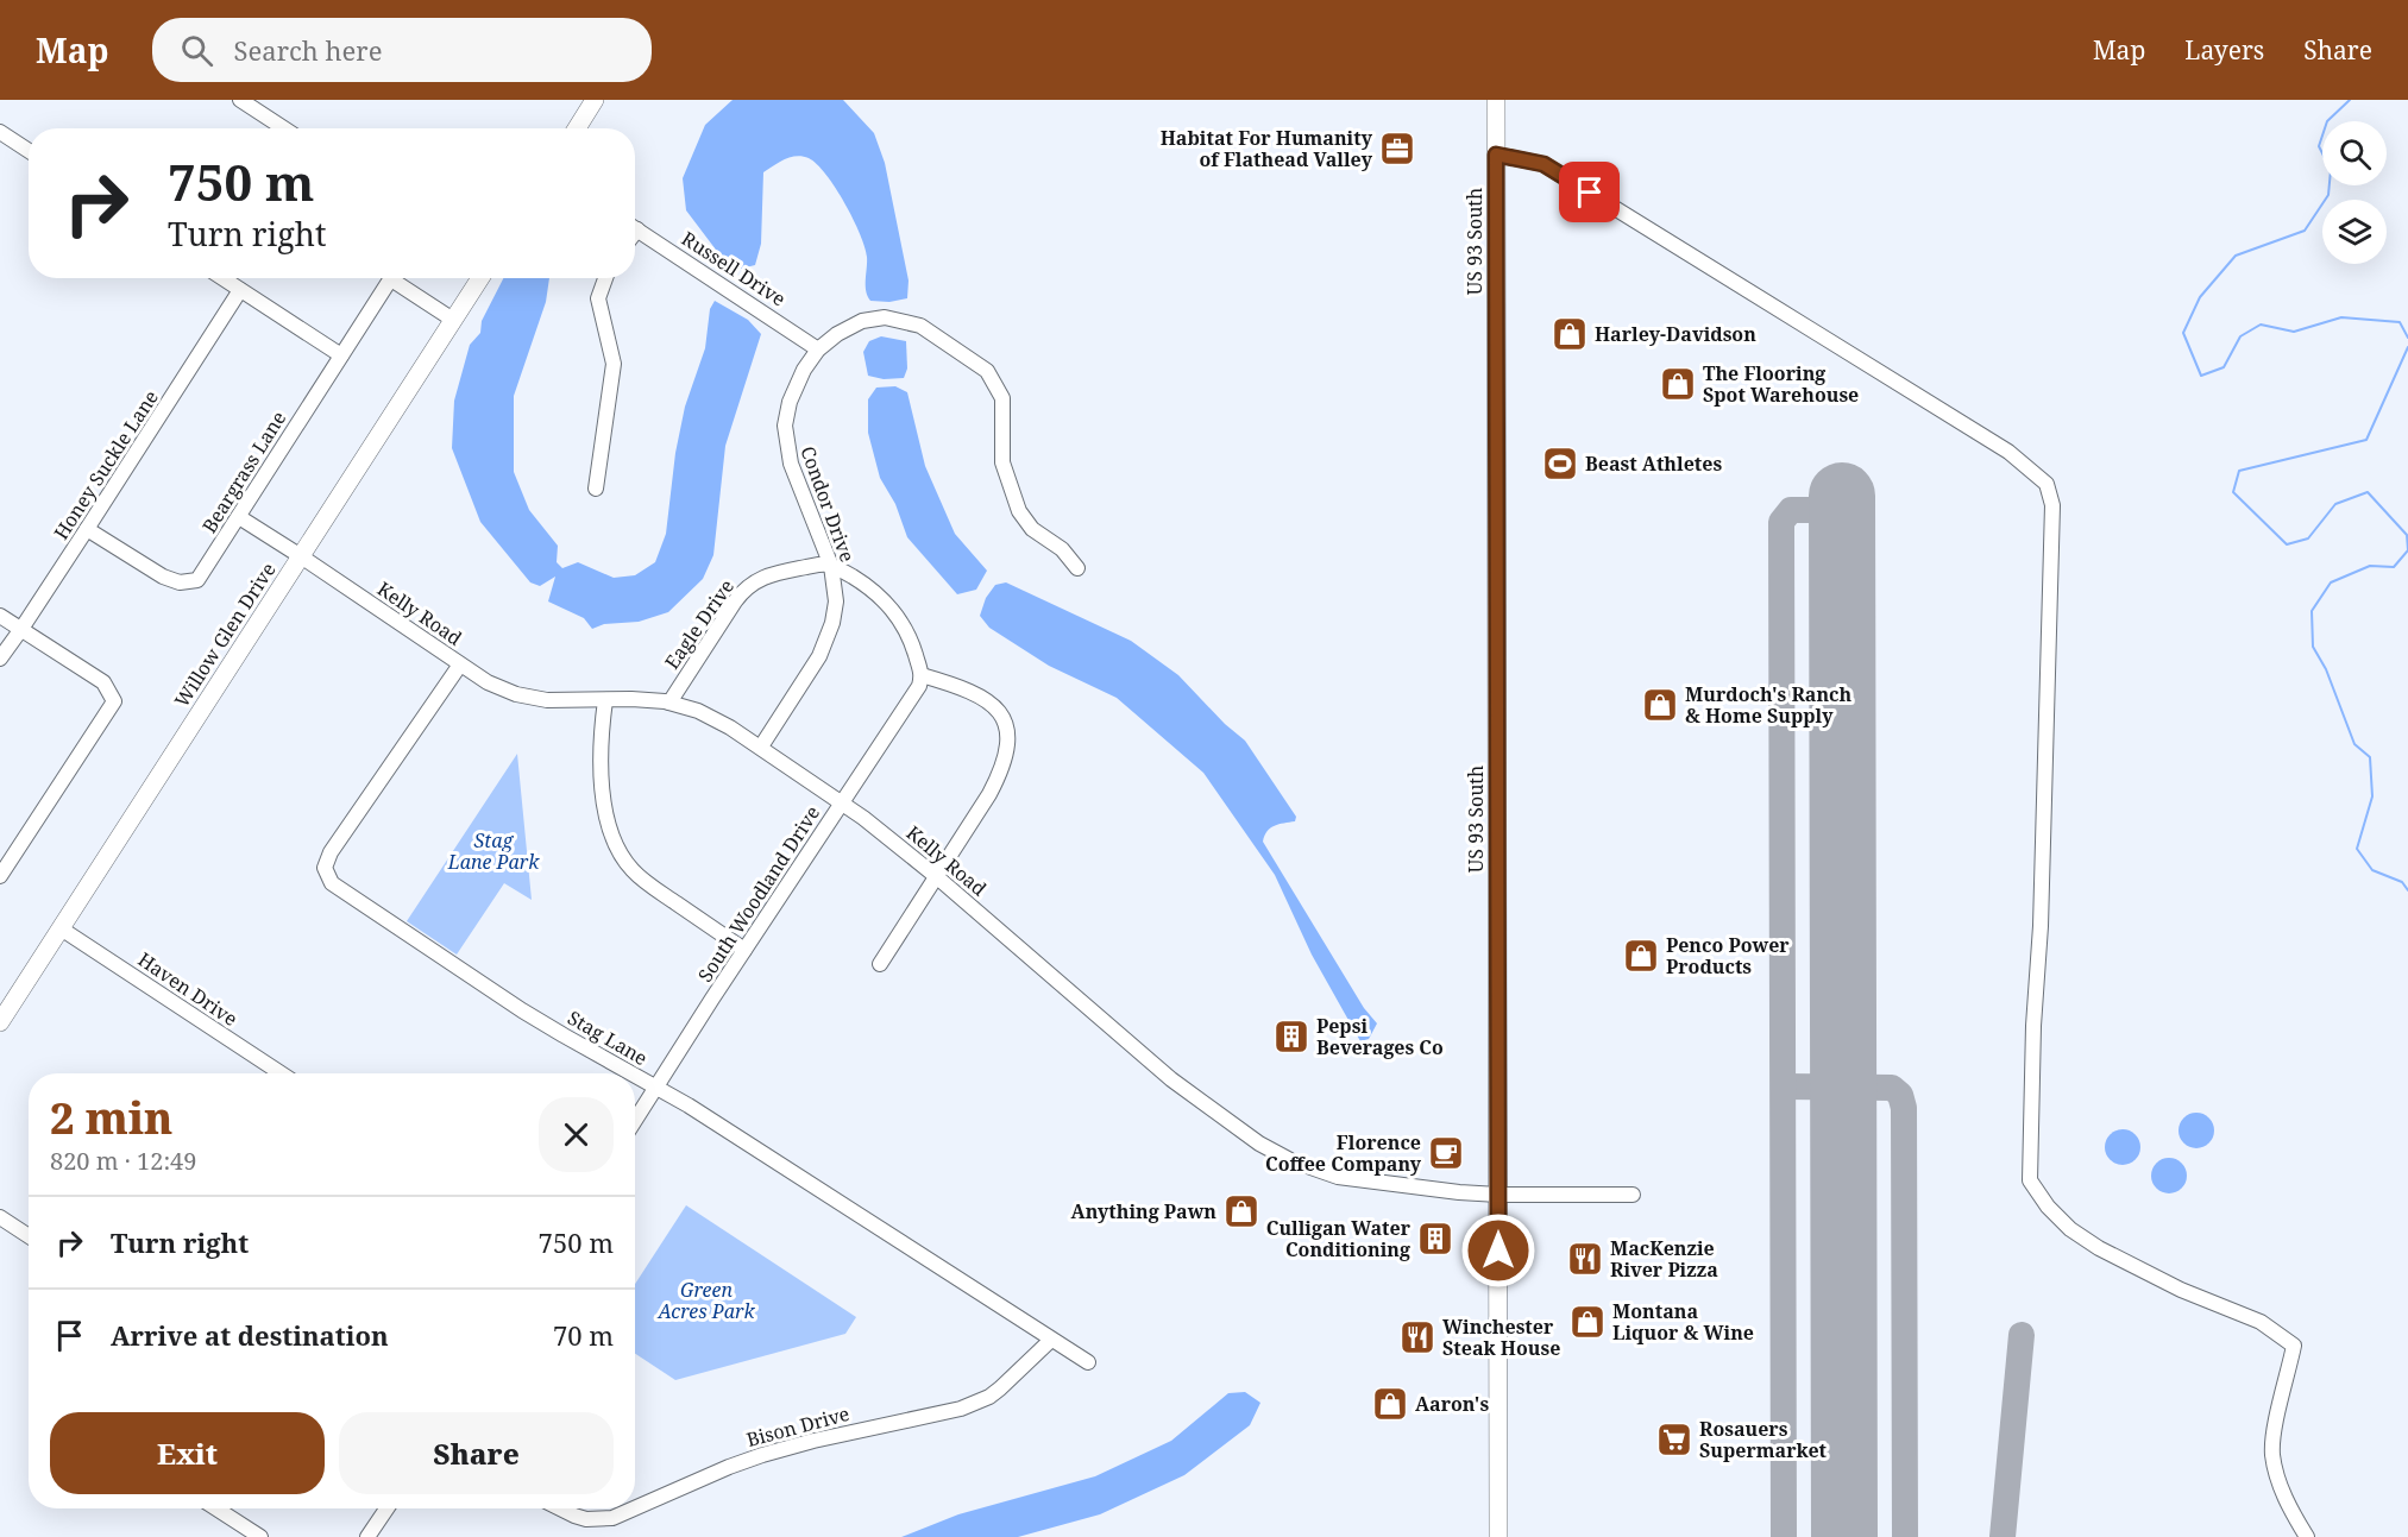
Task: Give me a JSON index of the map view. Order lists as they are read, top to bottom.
{
  "streets": {
    "main road": ["US 93 South", "Willow Glen Drive"],
    "street": [
      "Russell Drive",
      "Honey Suckle Lane",
      "Beargrass Lane",
      "Condor Drive",
      "Kelly Road",
      "Eagle Drive",
      "South Woodland Drive",
      "Haven Drive",
      "Stag Lane",
      "Bison Drive"
    ]
  },
  "crossings": [
    ["US 93 South", "Kelly Road"],
    ["Russell Drive", "Condor Drive"],
    ["Honey Suckle Lane", "Beargrass Lane"],
    ["Beargrass Lane", "Kelly Road"],
    ["Condor Drive", "Kelly Road"],
    ["Condor Drive", "Eagle Drive"],
    ["Kelly Road", "Eagle Drive"],
    ["Kelly Road", "Willow Glen Drive"],
    ["Kelly Road", "South Woodland Drive"],
    ["Kelly Road", "Stag Lane"],
    ["Willow Glen Drive", "Haven Drive"],
    ["South Woodland Drive", "Stag Lane"],
    ["Stag Lane", "Bison Drive"]
  ],
  "parks": ["Stag Lane Park", "Green Acres Park"],
  "places": {
    "office": ["Habitat For Humanity of Flathead Valley"],
    "shop": [
      "Harley-Davidson",
      "The Flooring Spot Warehouse",
      "Murdoch's Ranch & Home Supply",
      "Penco Power Products",
      "Anything Pawn",
      "Montana Liquor & Wine",
      "Aaron's"
    ],
    "sports": ["Beast Athletes"],
    "building": ["Pepsi Beverages Co", "Culligan Water Conditioning"],
    "cafe": ["Florence Coffee Company"],
    "restaurant": ["MacKenzie River Pizza", "Winchester Steak House"],
    "supermarket": ["Rosauers Supermarket"]
  },
  "page": {
    "header": "Map",
    "search": "Search here",
    "nav": ["Map", "Layers", "Share"],
    "turn": ["750 m", "Turn right"],
    "heading": ["2 min", "820 m · 12:49"],
    "list": [
      {
        "name": "Turn right",
        "value": "750 m"
      },
      {
        "name": "Arrive at destination",
        "value": "70 m"
      }
    ],
    "buttons": ["Exit", "Share"]
  }
}
